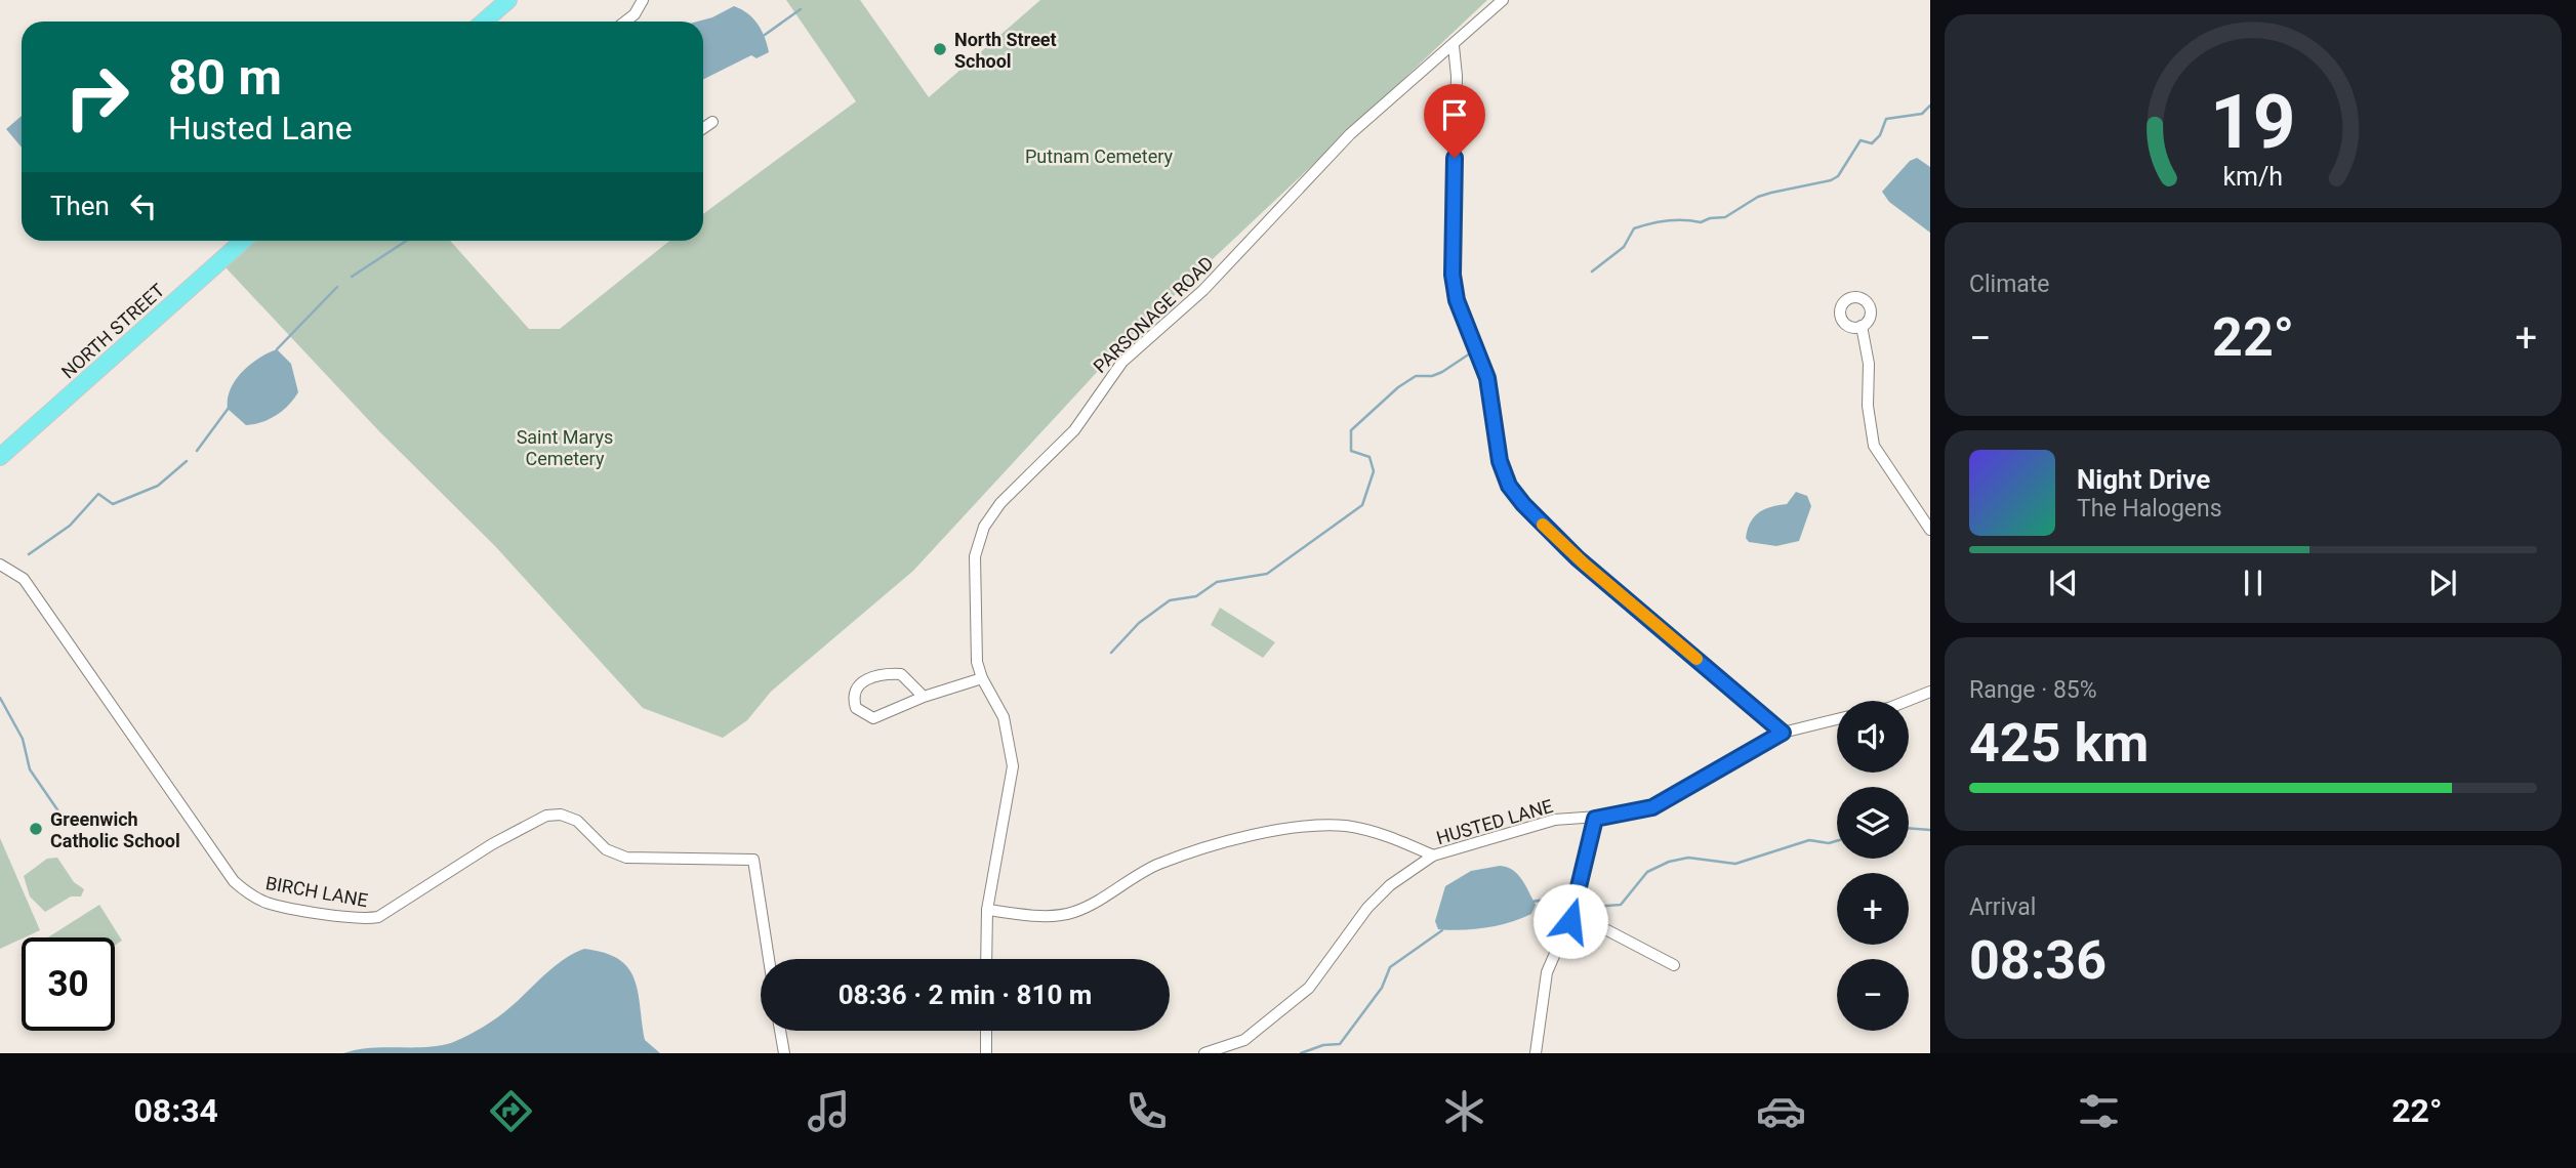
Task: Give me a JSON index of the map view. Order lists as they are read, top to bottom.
{
  "streets": {
    "main road": ["NORTH STREET"],
    "street": ["PARSONAGE ROAD", "HUSTED LANE", "BIRCH LANE"]
  },
  "parks": ["Putnam Cemetery", "Saint Marys Cemetery"],
  "places": ["North Street School", "Greenwich Catholic School"],
  "page": {
    "turn": ["80 m", "Husted Lane"],
    "then": "Then",
    "tile": [
      "Climate",
      ["Range · 85%", "425 km"],
      ["Arrival", "08:36"]
    ],
    "heat": ["−", "22°", "+"],
    "song": ["Night Drive", "The Halogens"],
    "map_buttons": ["+", "−"],
    "limit": "30",
    "trip": "08:36 · 2 min · 810 m",
    "tabs": ["08:34", "22°"],
    "gauge": ["19", "km/h"]
  }
}
